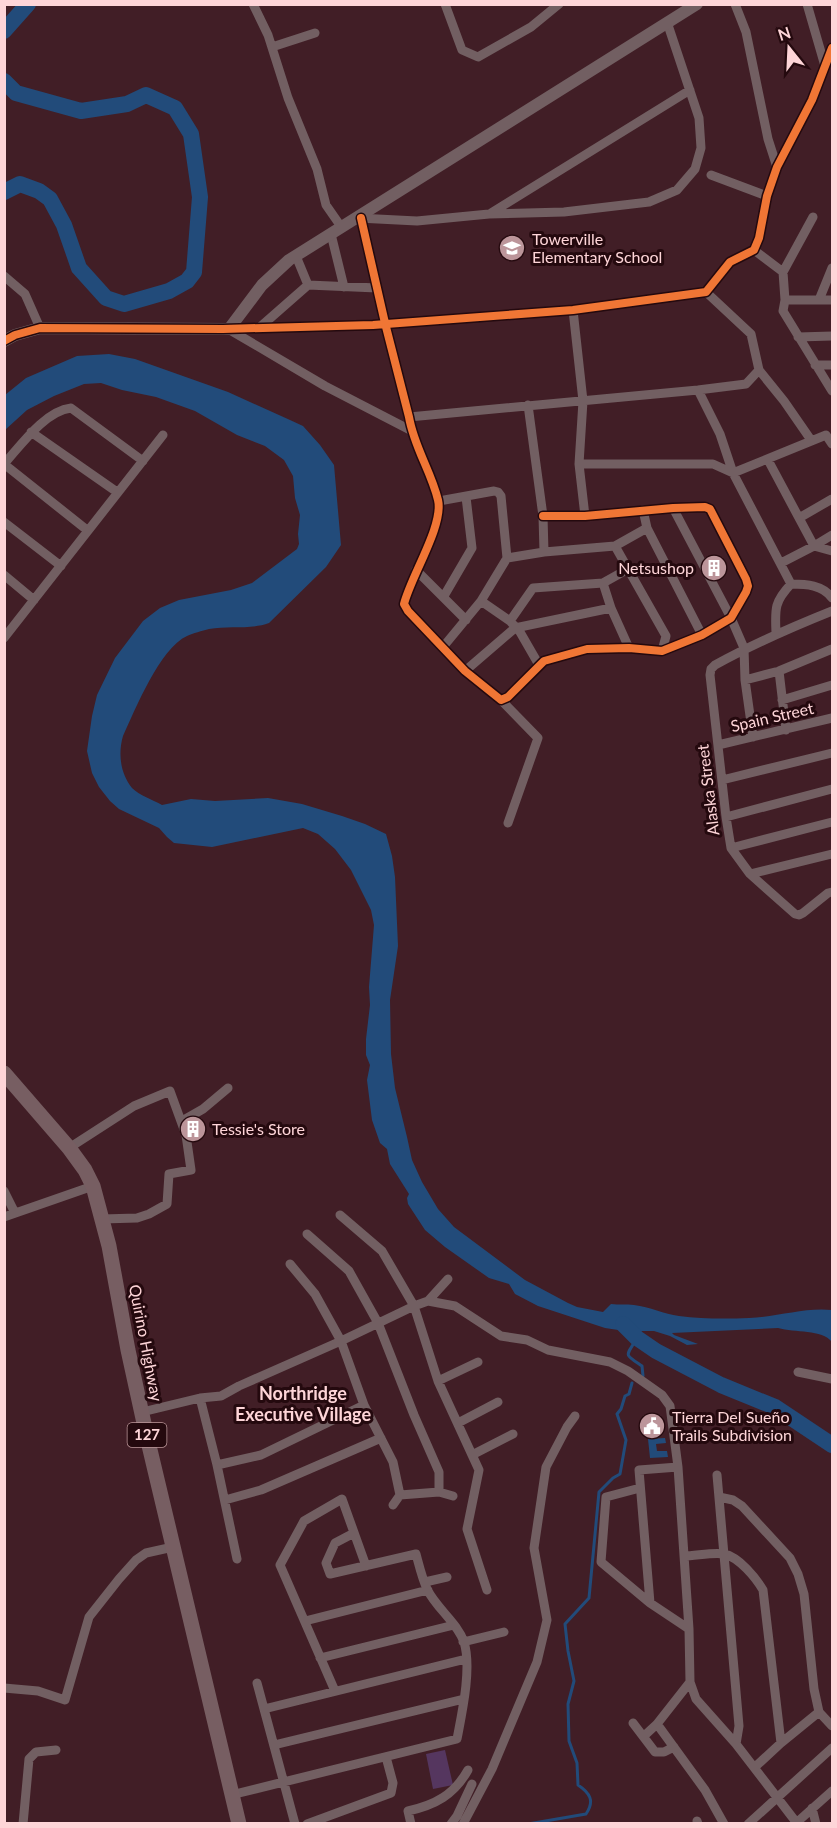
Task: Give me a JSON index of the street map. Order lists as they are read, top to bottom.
{
  "streets": {
    "main road": ["Quirino Highway", "127"],
    "street": ["Spain Street", "Alaska Street"]
  },
  "crossings": [
    ["Spain Street", "Alaska Street"]
  ],
  "districts": ["Northridge Executive Village"],
  "places": {
    "school or university": ["Towerville Elementary School"],
    "building": ["Netsushop", "Tessie's Store"],
    "public building": ["Tierra Del Sueño Trails Subdivision"]
  },
  "north": "top"
}
